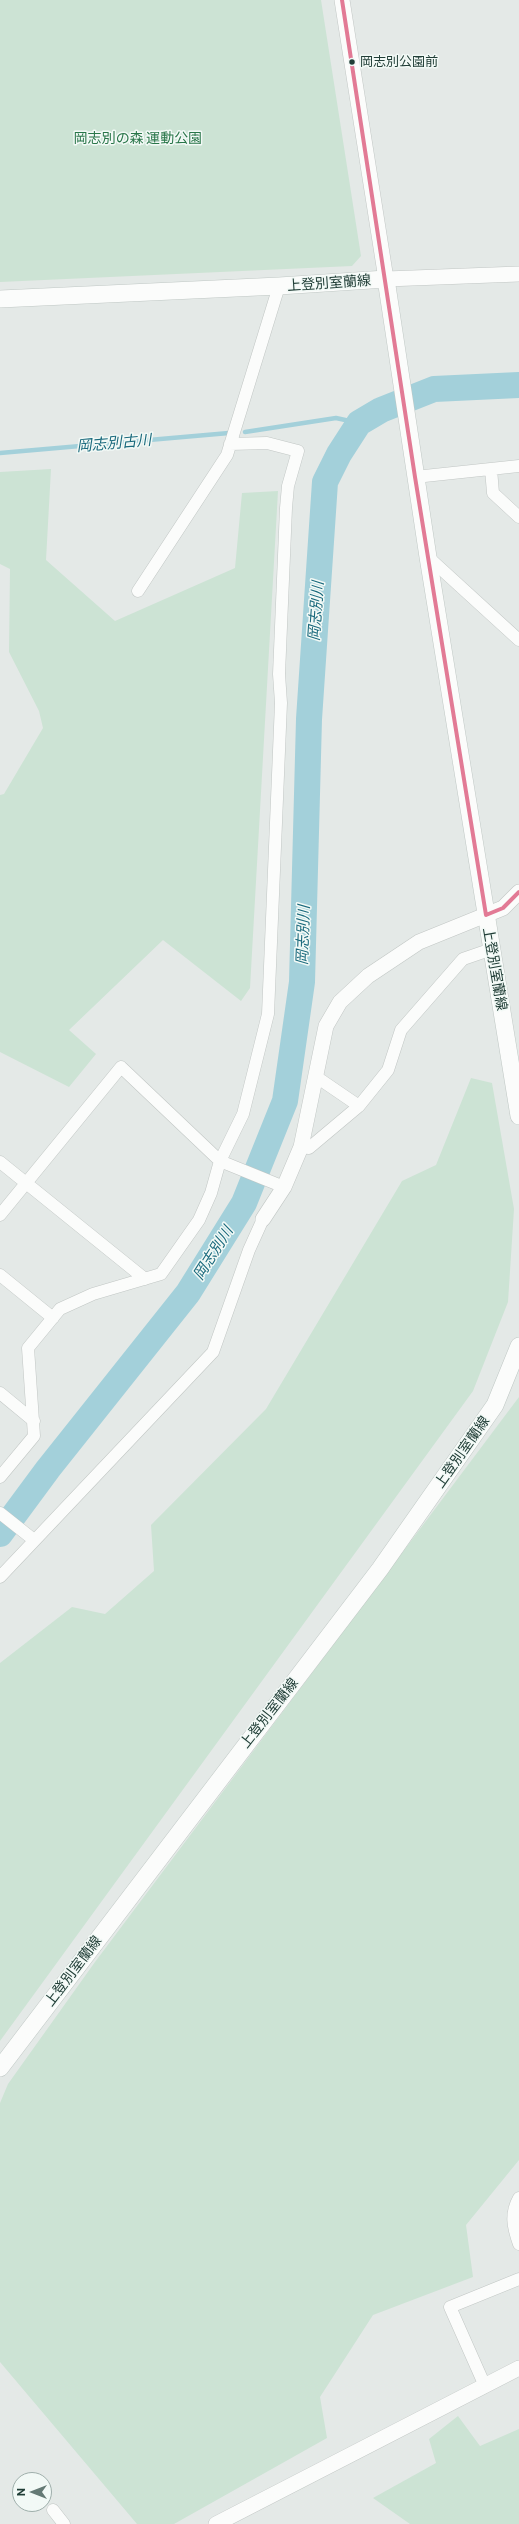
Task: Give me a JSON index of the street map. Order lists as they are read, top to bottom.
{
  "streets": {
    "main road": ["上登別室蘭線"]
  },
  "water": ["岡志別古川", "岡志別川"],
  "parks": ["岡志別の森 運動公園"],
  "places": ["岡志別公園前"],
  "north": "left"
}
